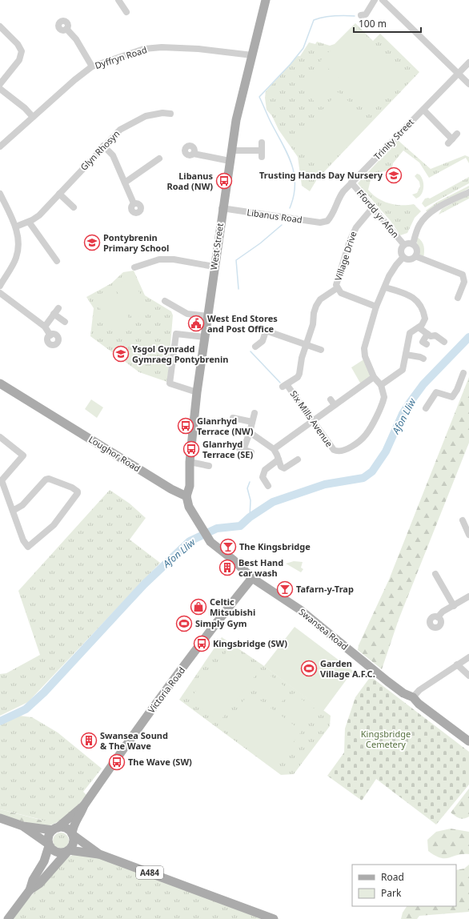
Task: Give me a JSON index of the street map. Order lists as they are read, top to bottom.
{
  "streets": {
    "main road": [
      "West Street",
      "Loughor Road",
      "Swansea Road",
      "Victoria Road",
      "A484"
    ],
    "street": [
      "Dyffryn Road",
      "Trinity Street",
      "Glyn Rhosyn",
      "Ffordd yr Afon",
      "Libanus Road",
      "Village Drive",
      "Six Mills Avenue"
    ]
  },
  "crossings": [
    ["Dyffryn Road", "West Street"],
    ["Trinity Street", "Ffordd yr Afon"],
    ["Trinity Street", "Libanus Road"],
    ["Ffordd yr Afon", "Village Drive"],
    ["Libanus Road", "West Street"],
    ["West Street", "Loughor Road"],
    ["West Street", "Swansea Road"],
    ["Loughor Road", "Swansea Road"],
    ["Swansea Road", "Victoria Road"],
    ["Victoria Road", "A484"]
  ],
  "water": ["Afon Lliw"],
  "parks": ["Kingsbridge Cemetery"],
  "places": {
    "school or university": ["Trusting Hands Day Nursery", "Pontybrenin Primary School", "Ysgol Gynradd Gymraeg Pontybrenin"],
    "bus stop": [
      "Libanus Road (NW)",
      "Glanrhyd Terrace (NW)",
      "Glanrhyd Terrace (SE)",
      "Kingsbridge (SW)",
      "The Wave (SW)"
    ],
    "public building": ["West End Stores and Post Office"],
    "bar": ["The Kingsbridge", "Tafarn-y-Trap"],
    "building": ["Best Hand car wash", "Swansea Sound & The Wave"],
    "shop": ["Celtic Mitsubishi"],
    "sports": ["Simply Gym", "Garden Village A.F.C."]
  },
  "legend": ["Road", "Park"],
  "scale_bar": "100 m"
}
